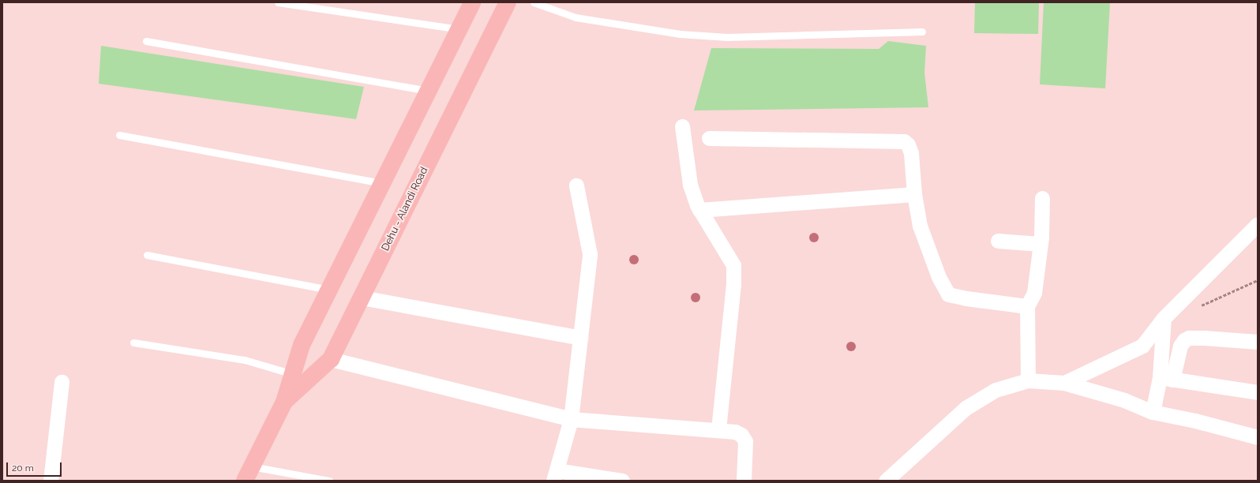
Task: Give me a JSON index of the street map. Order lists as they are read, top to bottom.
{
  "streets": {
    "main road": ["Dehu - Alandi Road"]
  },
  "scale_bar": "20 m"
}
